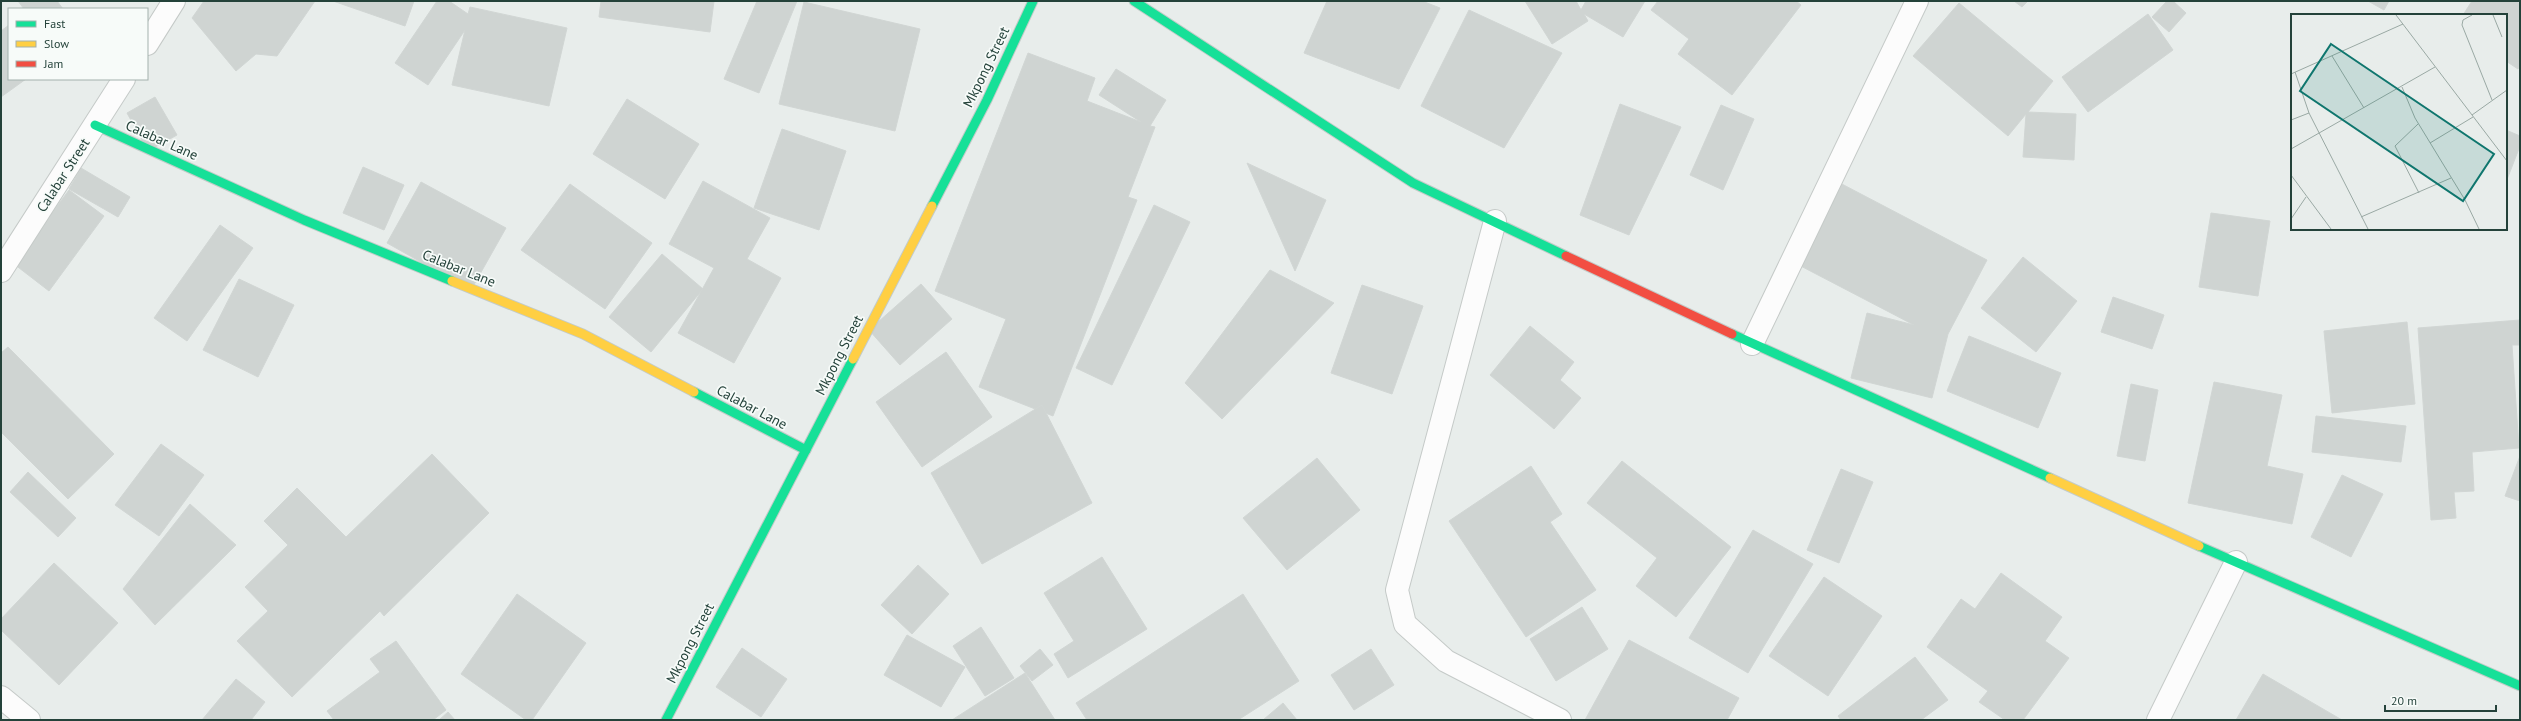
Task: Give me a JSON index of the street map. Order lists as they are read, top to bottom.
{
  "streets": {
    "street": ["Mkpong Street", "Calabar Lane", "Calabar Street"]
  },
  "crossings": [
    ["Mkpong Street", "Calabar Lane"],
    ["Calabar Lane", "Calabar Street"]
  ],
  "legend": ["Fast", "Slow", "Jam"],
  "scale_bar": "20 m"
}
